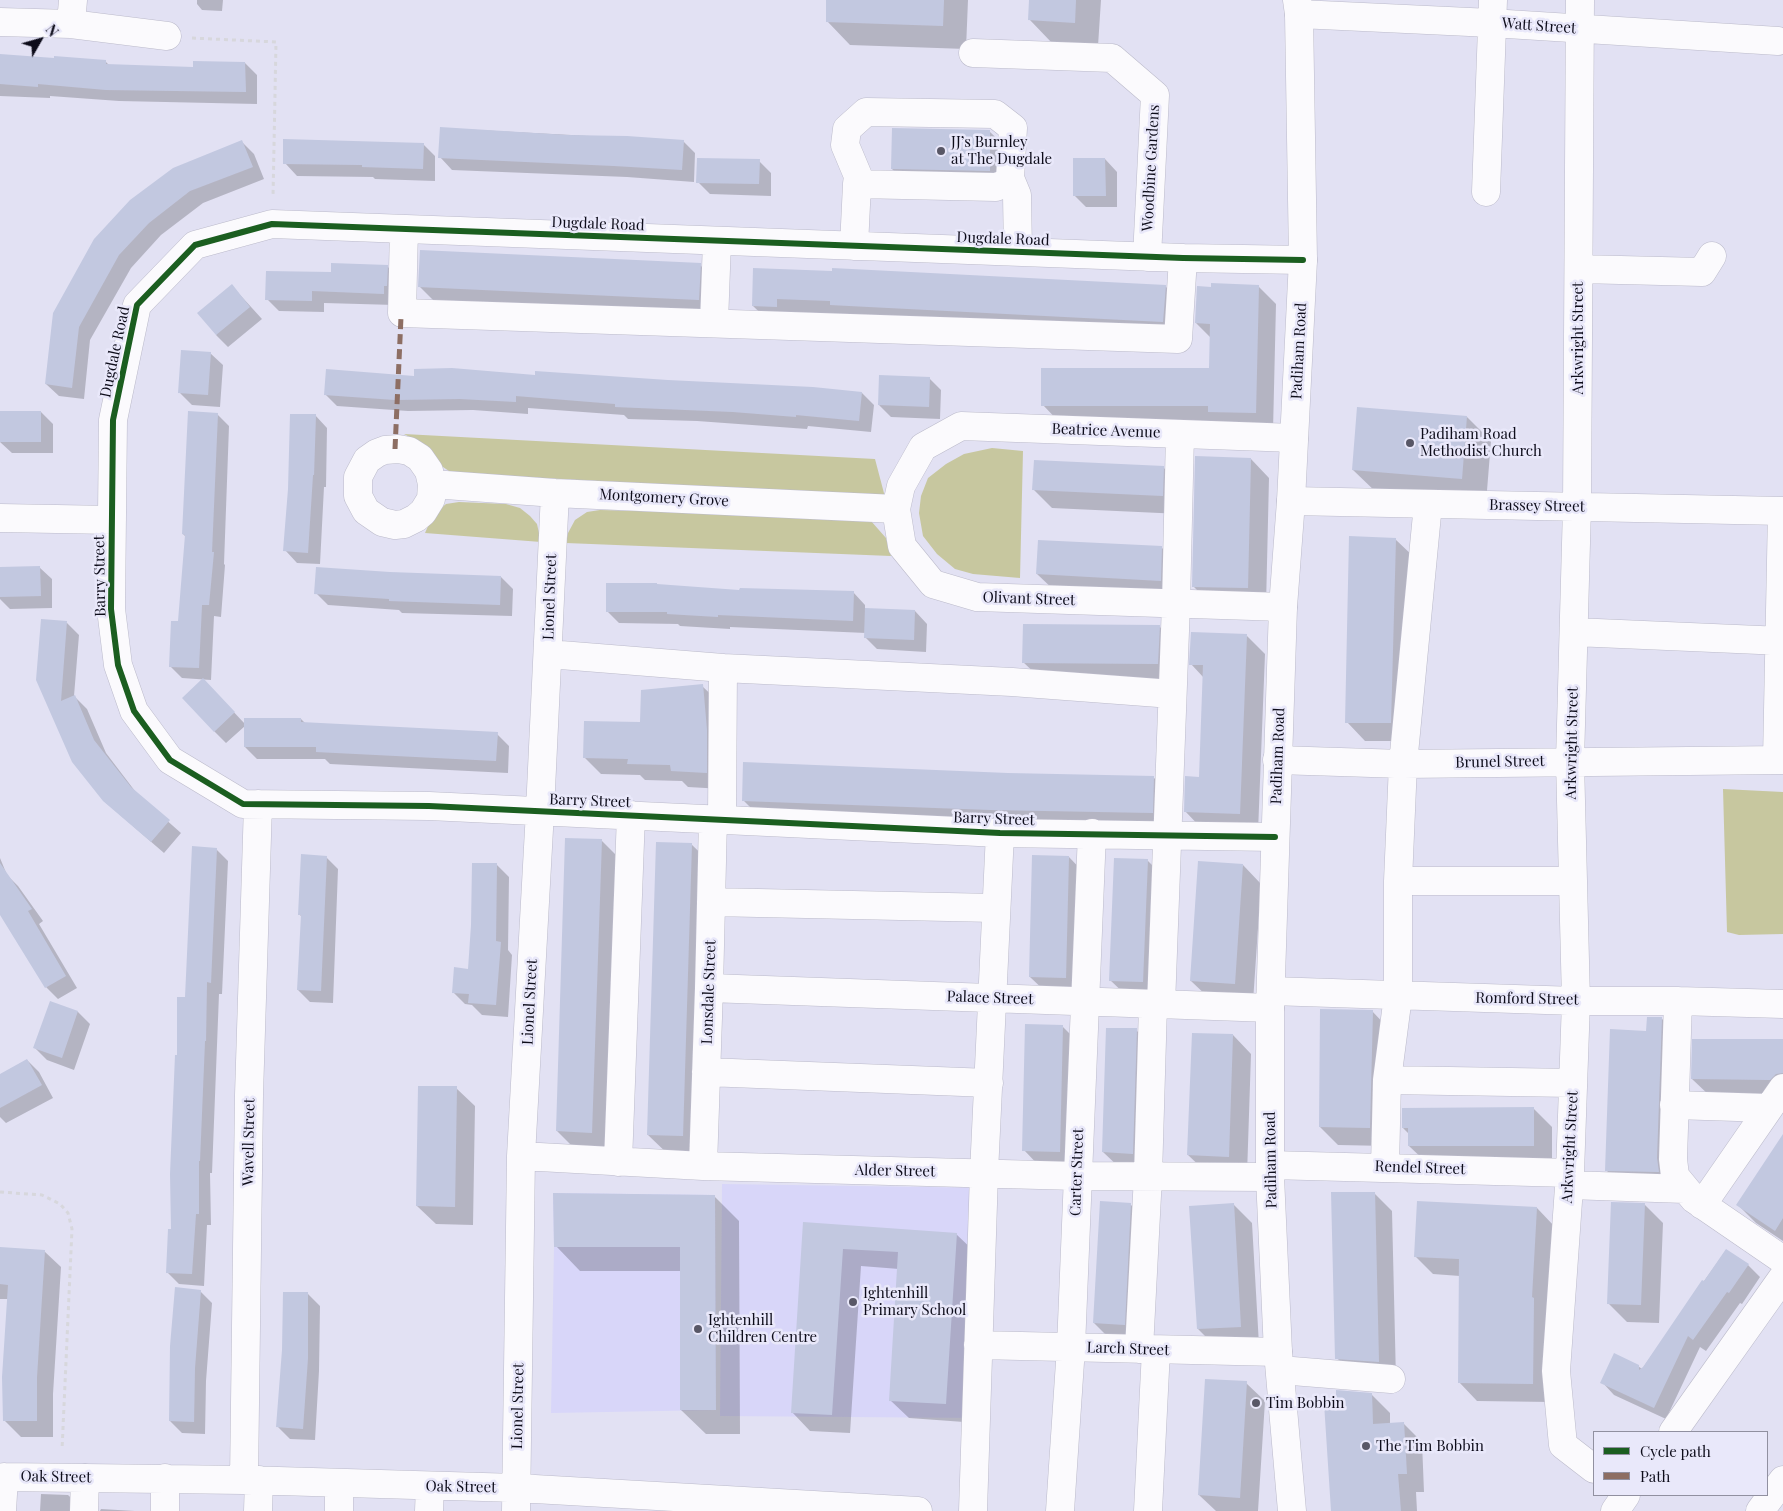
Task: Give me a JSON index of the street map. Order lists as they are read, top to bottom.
{
  "streets": {
    "street": [
      "Watt Street",
      "Woodbine Gardens",
      "Dugdale Road",
      "Arkwright Street",
      "Padiham Road",
      "Beatrice Avenue",
      "Montgomery Grove",
      "Brassey Street",
      "Barry Street",
      "Lionel Street",
      "Olivant Street",
      "Brunel Street",
      "Lonsdale Street",
      "Palace Street",
      "Romford Street",
      "Wavell Street",
      "Rendel Street",
      "Alder Street",
      "Carter Street",
      "Larch Street",
      "Oak Street"
    ]
  },
  "crossings": [
    ["Watt Street", "Arkwright Street"],
    ["Watt Street", "Padiham Road"],
    ["Woodbine Gardens", "Dugdale Road"],
    ["Dugdale Road", "Padiham Road"],
    ["Dugdale Road", "Barry Street"],
    ["Arkwright Street", "Brassey Street"],
    ["Arkwright Street", "Brunel Street"],
    ["Arkwright Street", "Romford Street"],
    ["Arkwright Street", "Rendel Street"],
    ["Padiham Road", "Beatrice Avenue"],
    ["Padiham Road", "Brassey Street"],
    ["Padiham Road", "Barry Street"],
    ["Padiham Road", "Olivant Street"],
    ["Padiham Road", "Brunel Street"],
    ["Padiham Road", "Palace Street"],
    ["Padiham Road", "Romford Street"],
    ["Padiham Road", "Rendel Street"],
    ["Padiham Road", "Alder Street"],
    ["Padiham Road", "Larch Street"],
    ["Beatrice Avenue", "Olivant Street"],
    ["Montgomery Grove", "Lionel Street"],
    ["Montgomery Grove", "Olivant Street"],
    ["Barry Street", "Lionel Street"],
    ["Barry Street", "Lonsdale Street"],
    ["Barry Street", "Wavell Street"],
    ["Barry Street", "Carter Street"],
    ["Lionel Street", "Alder Street"],
    ["Lionel Street", "Oak Street"],
    ["Lonsdale Street", "Palace Street"],
    ["Lonsdale Street", "Alder Street"],
    ["Palace Street", "Romford Street"],
    ["Palace Street", "Carter Street"],
    ["Wavell Street", "Oak Street"],
    ["Rendel Street", "Alder Street"],
    ["Alder Street", "Carter Street"],
    ["Carter Street", "Larch Street"]
  ],
  "places": [
    "JJ’s Burnley at The Dugdale",
    "Padiham Road Methodist Church",
    "Ightenhill Primary School",
    "Ightenhill Children Centre",
    "Tim Bobbin",
    "The Tim Bobbin"
  ],
  "legend": ["Cycle path", "Path"],
  "north": "top right"
}
